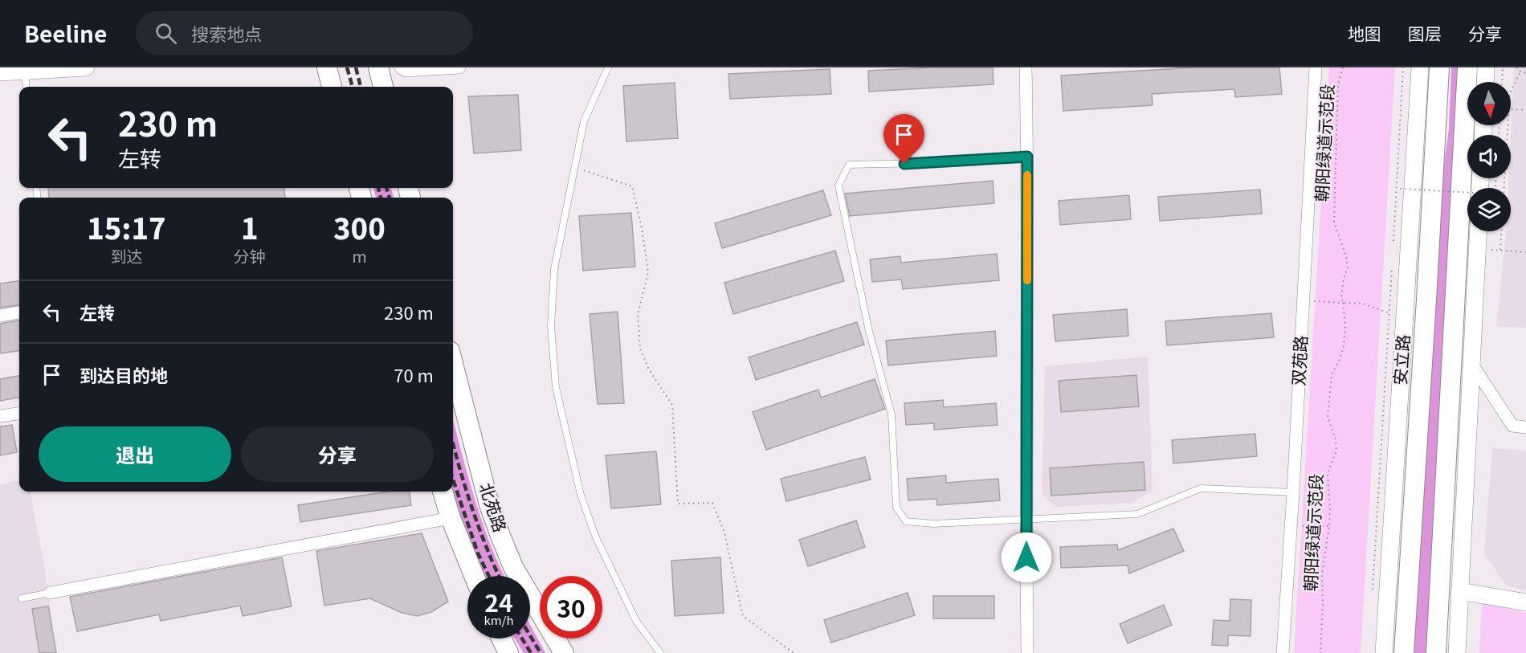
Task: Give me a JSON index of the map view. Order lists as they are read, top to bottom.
{
  "streets": {
    "main road": ["安立路", "北苑路"],
    "street": ["双苑路"],
    "path": ["朝阳绿道示范段"]
  },
  "north": "bottom",
  "page": {
    "header": "Beeline",
    "search": "搜索地点",
    "nav": ["地图", "图层", "分享"],
    "turn": ["230 m", "左转"],
    "eta": [
      "15:17",
      "到达",
      "1",
      "分钟",
      "300",
      "m"
    ],
    "list": [
      {
        "name": "左转",
        "value": "230 m"
      },
      {
        "name": "到达目的地",
        "value": "70 m"
      }
    ],
    "buttons": ["退出", "分享"],
    "speed": "24 km/h",
    "limit": "30"
  }
}
